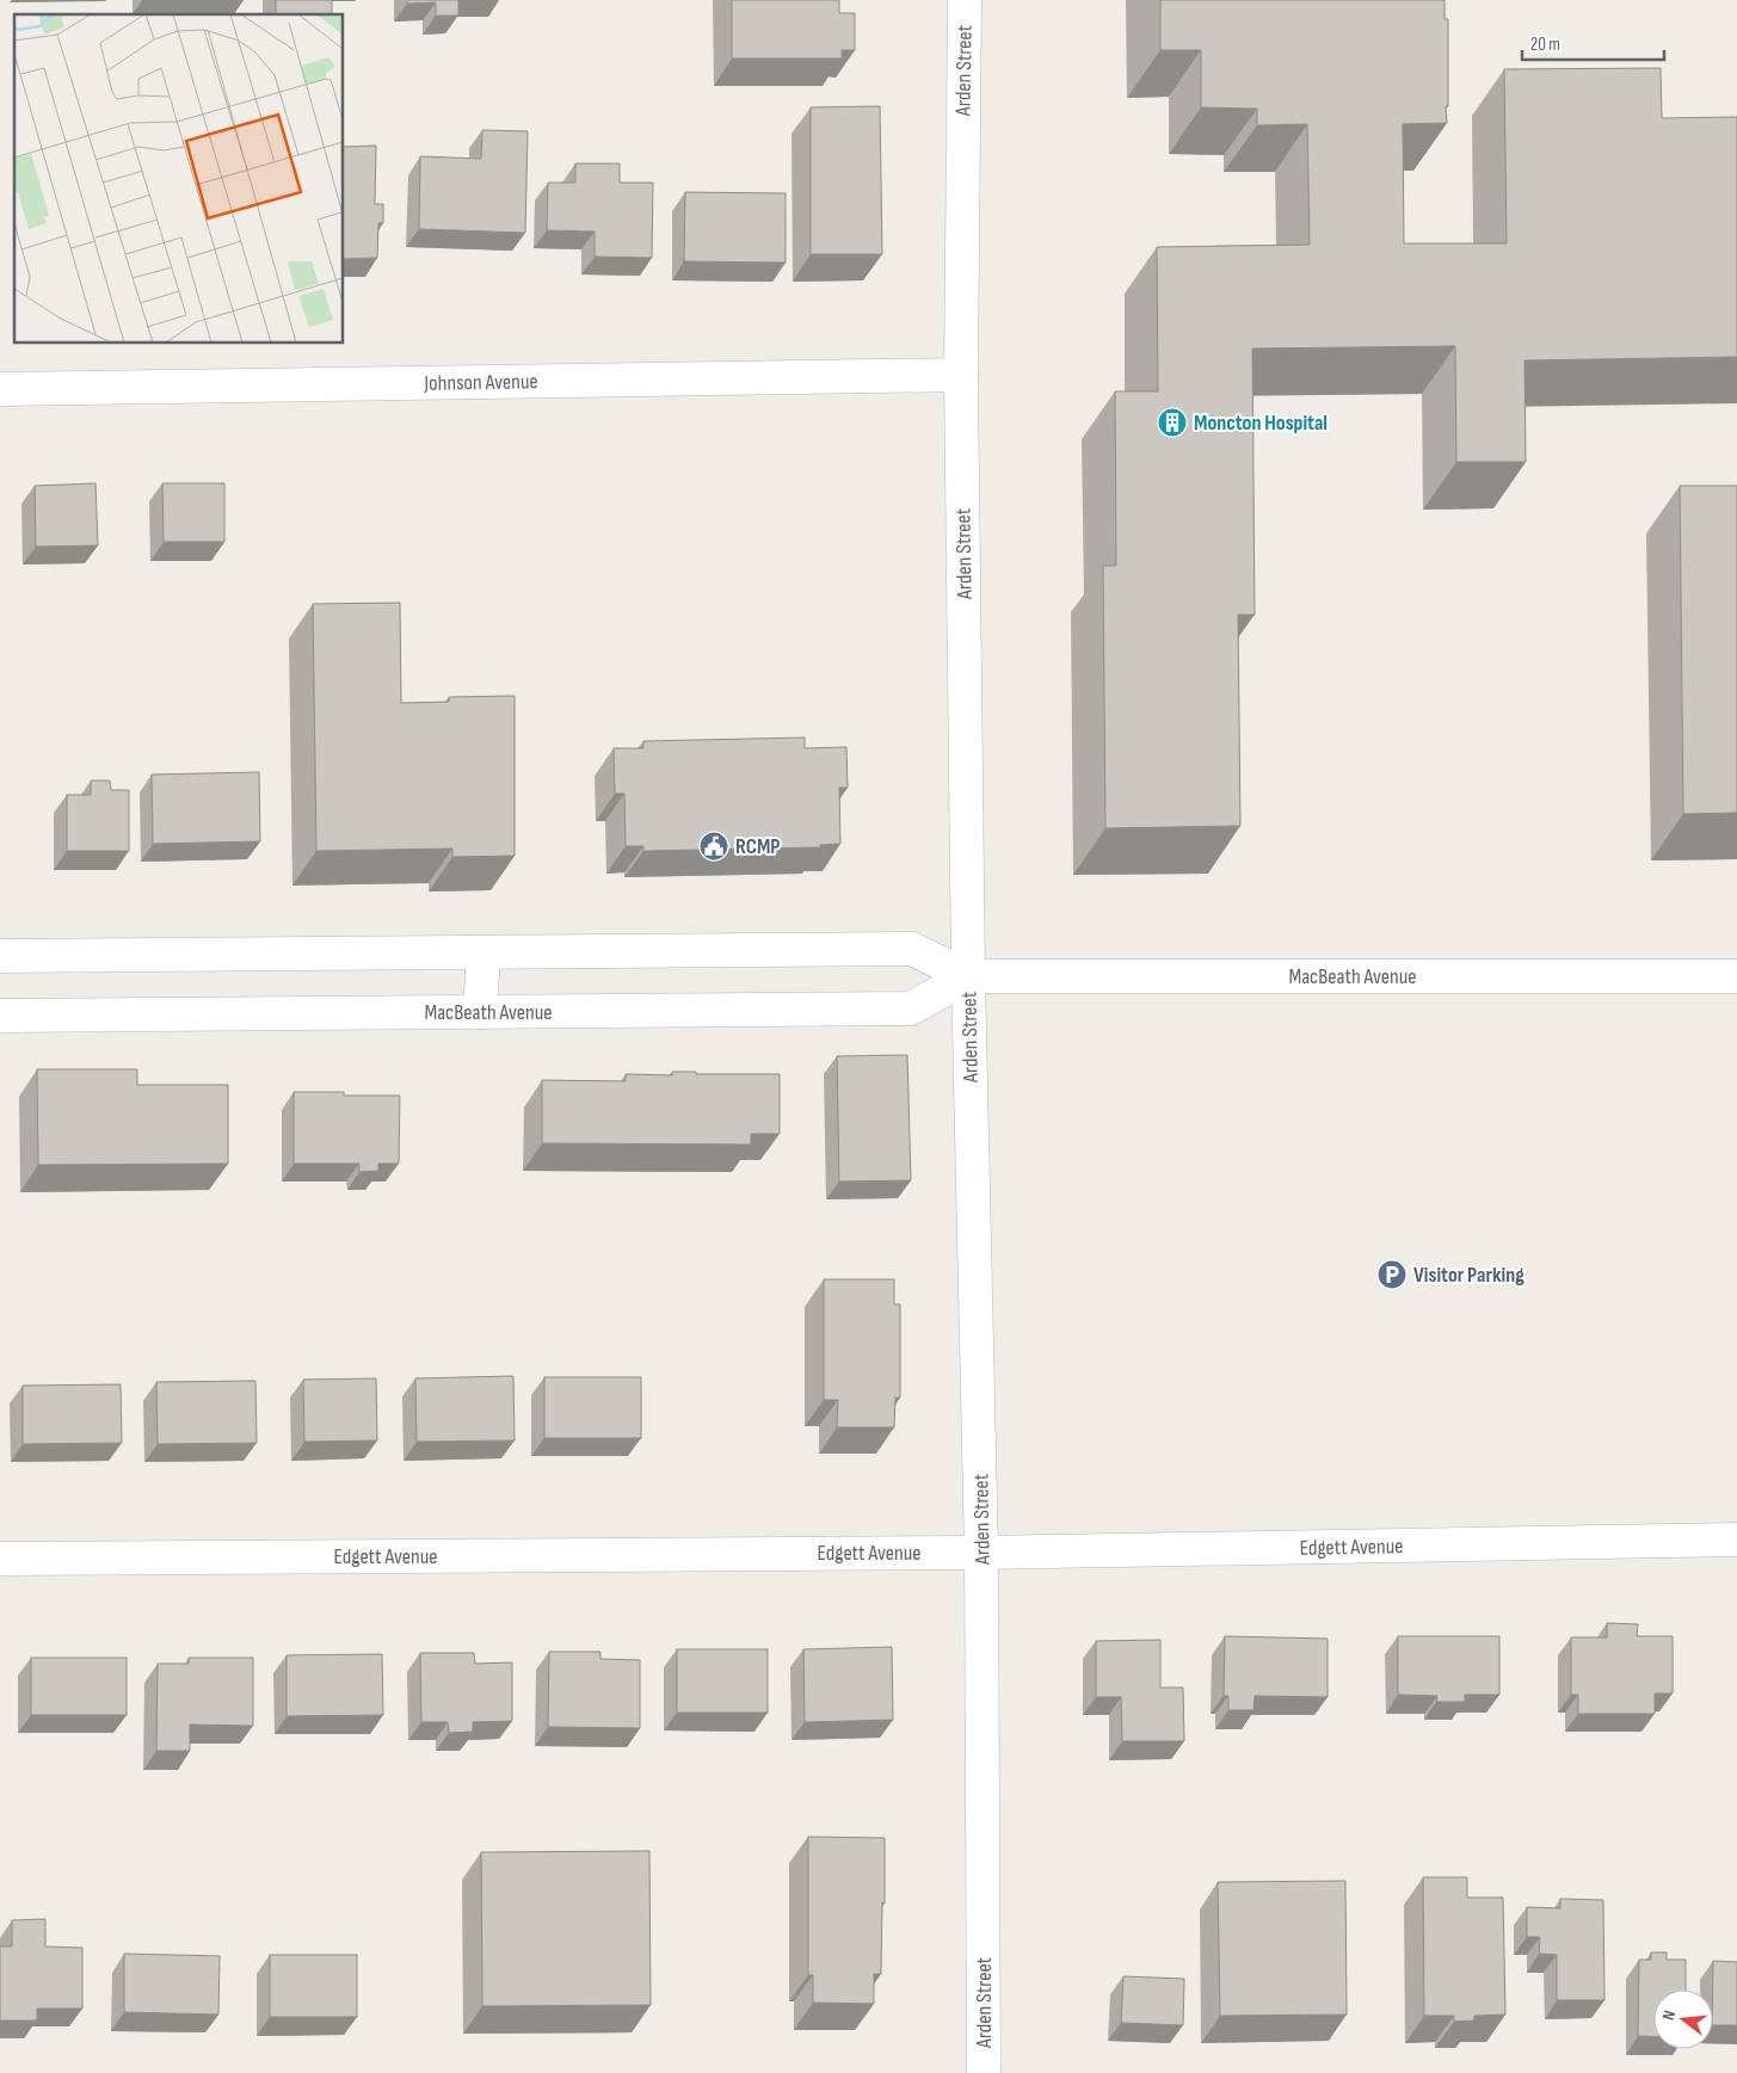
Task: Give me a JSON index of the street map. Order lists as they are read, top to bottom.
{
  "streets": {
    "street": [
      "Arden Street",
      "Johnson Avenue",
      "MacBeath Avenue",
      "Edgett Avenue"
    ]
  },
  "crossings": [
    ["Arden Street", "Johnson Avenue"],
    ["Arden Street", "MacBeath Avenue"],
    ["Arden Street", "Edgett Avenue"]
  ],
  "places": {
    "building": ["Moncton Hospital"],
    "public building": ["RCMP"],
    "parking": ["Visitor Parking"]
  },
  "scale_bar": "20 m",
  "north": "left"
}
